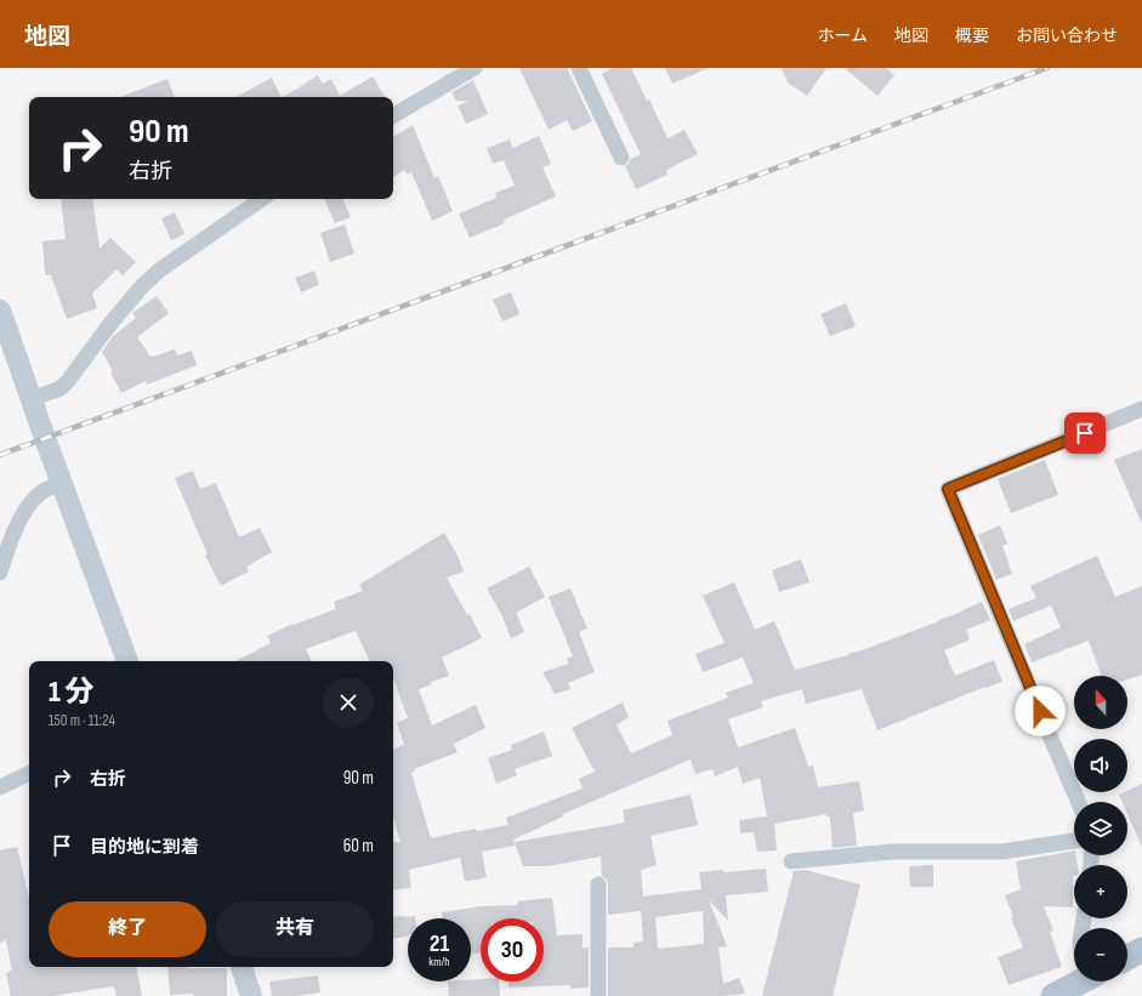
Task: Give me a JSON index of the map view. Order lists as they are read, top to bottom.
{
  "north": "top",
  "page": {
    "header": "地図",
    "nav": [
      "ホーム",
      "地図",
      "概要",
      "お問い合わせ"
    ],
    "turn": ["90 m", "右折"],
    "heading": ["1 分", "150 m · 11:24"],
    "map_buttons": ["+", "−"],
    "list": [
      {
        "name": "右折",
        "value": "90 m"
      },
      {
        "name": "目的地に到着",
        "value": "60 m"
      }
    ],
    "buttons": ["終了", "共有"],
    "speed": "21 km/h",
    "limit": "30"
  }
}
